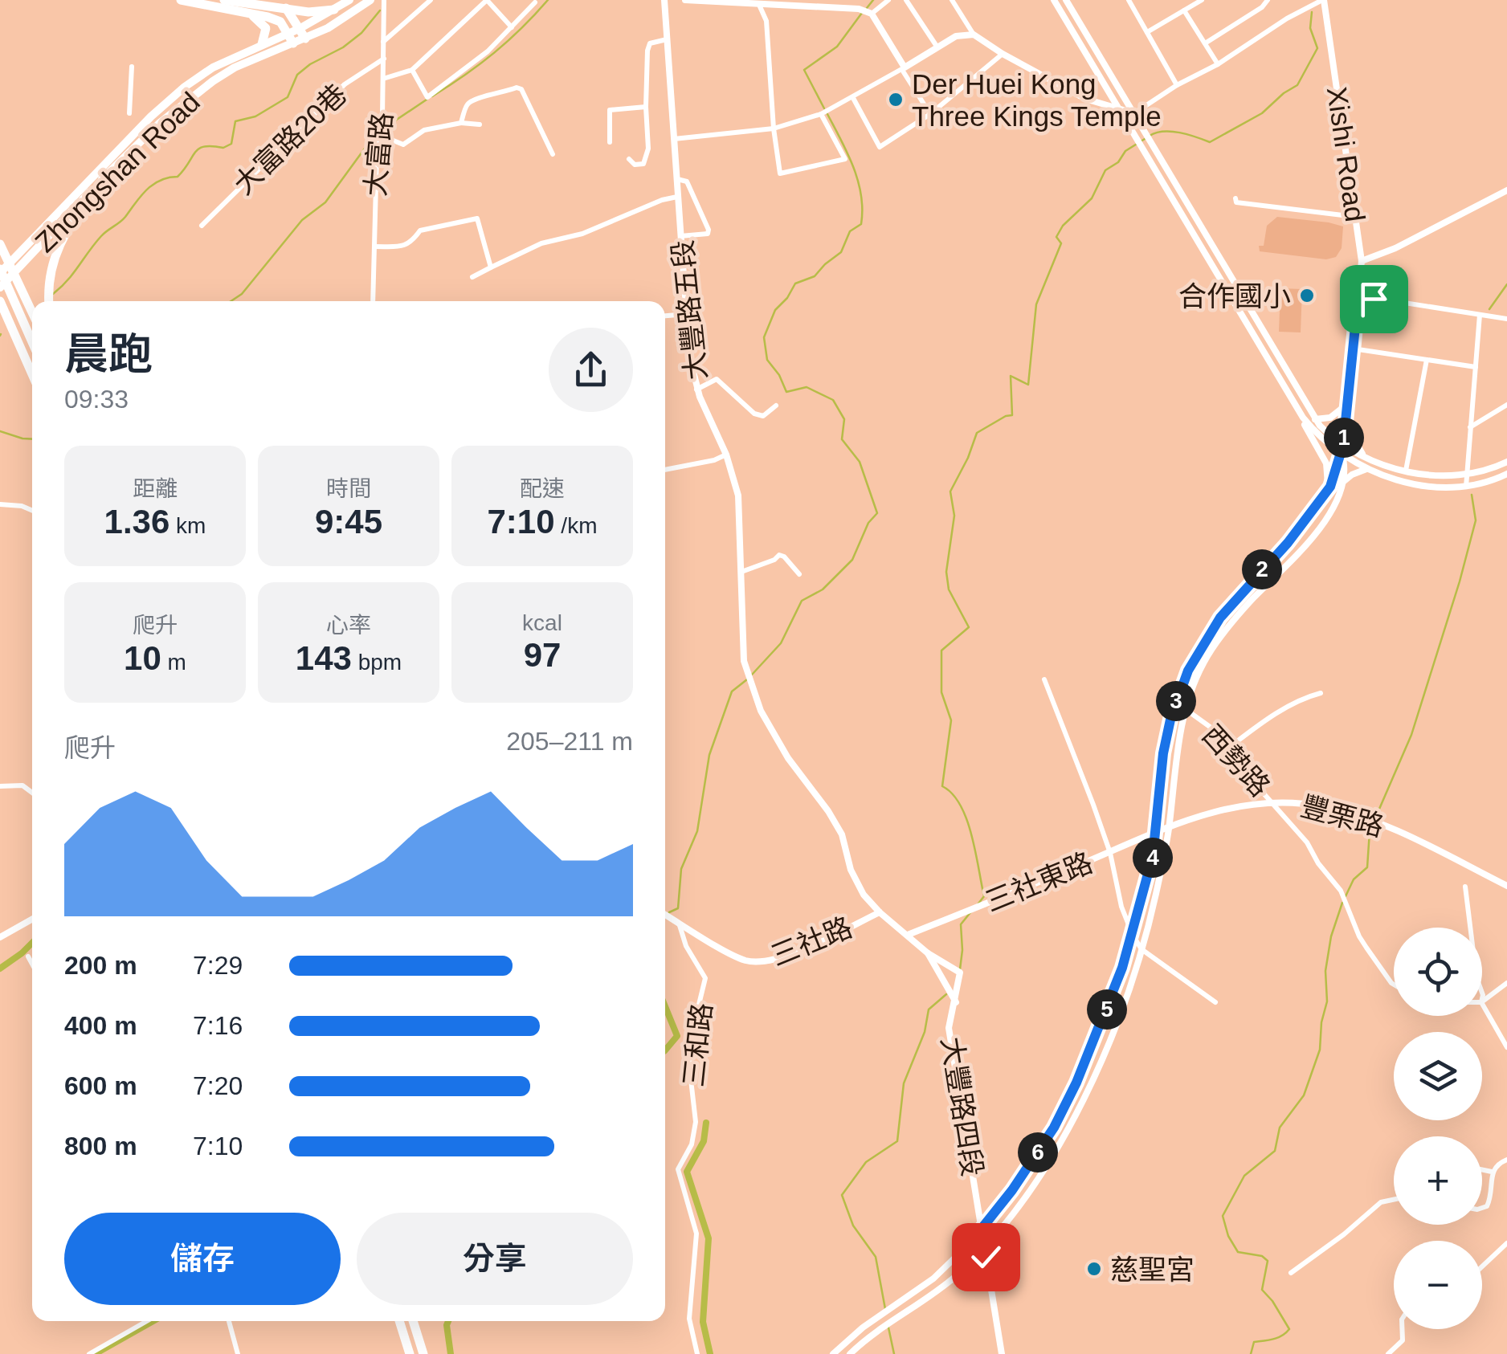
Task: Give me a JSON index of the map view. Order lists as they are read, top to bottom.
{
  "streets": {
    "main road": ["Zhongshan Road"],
    "street": [
      "大富路20巷",
      "大富路",
      "Xishi Road",
      "大豐路五段",
      "西勢路",
      "豐栗路",
      "三社東路",
      "三社路",
      "三和路",
      "大豐路四段"
    ]
  },
  "crossings": [
    ["大富路20巷", "大富路"],
    ["Xishi Road", "西勢路"],
    ["Xishi Road", "豐栗路"],
    ["Xishi Road", "三社東路"],
    ["Xishi Road", "大豐路四段"],
    ["大豐路五段", "大豐路四段"],
    ["西勢路", "豐栗路"],
    ["豐栗路", "三社東路"],
    ["三社東路", "大豐路四段"],
    ["三社路", "三和路"],
    ["三社路", "大豐路四段"]
  ],
  "places": ["Der Huei Kong Three Kings Temple", "合作國小", "慈聖宮"],
  "page": {
    "heading": ["晨跑", "09:33"],
    "pins": [
      "1",
      "2",
      "3",
      "4",
      "5",
      "6"
    ],
    "stats": [
      ["距離", "1.36 km"],
      ["時間", "9:45"],
      ["配速", "7:10 /km"],
      ["爬升", "10 m"],
      ["心率", "143 bpm"],
      ["kcal", "97"]
    ],
    "chart": ["爬升", "205–211 m"],
    "map_buttons": ["+", "−"],
    "list": [
      {
        "name": "200 m",
        "note": "7:29"
      },
      {
        "name": "400 m",
        "note": "7:16"
      },
      {
        "name": "600 m",
        "note": "7:20"
      },
      {
        "name": "800 m",
        "note": "7:10"
      }
    ],
    "buttons": ["儲存", "分享"]
  }
}
